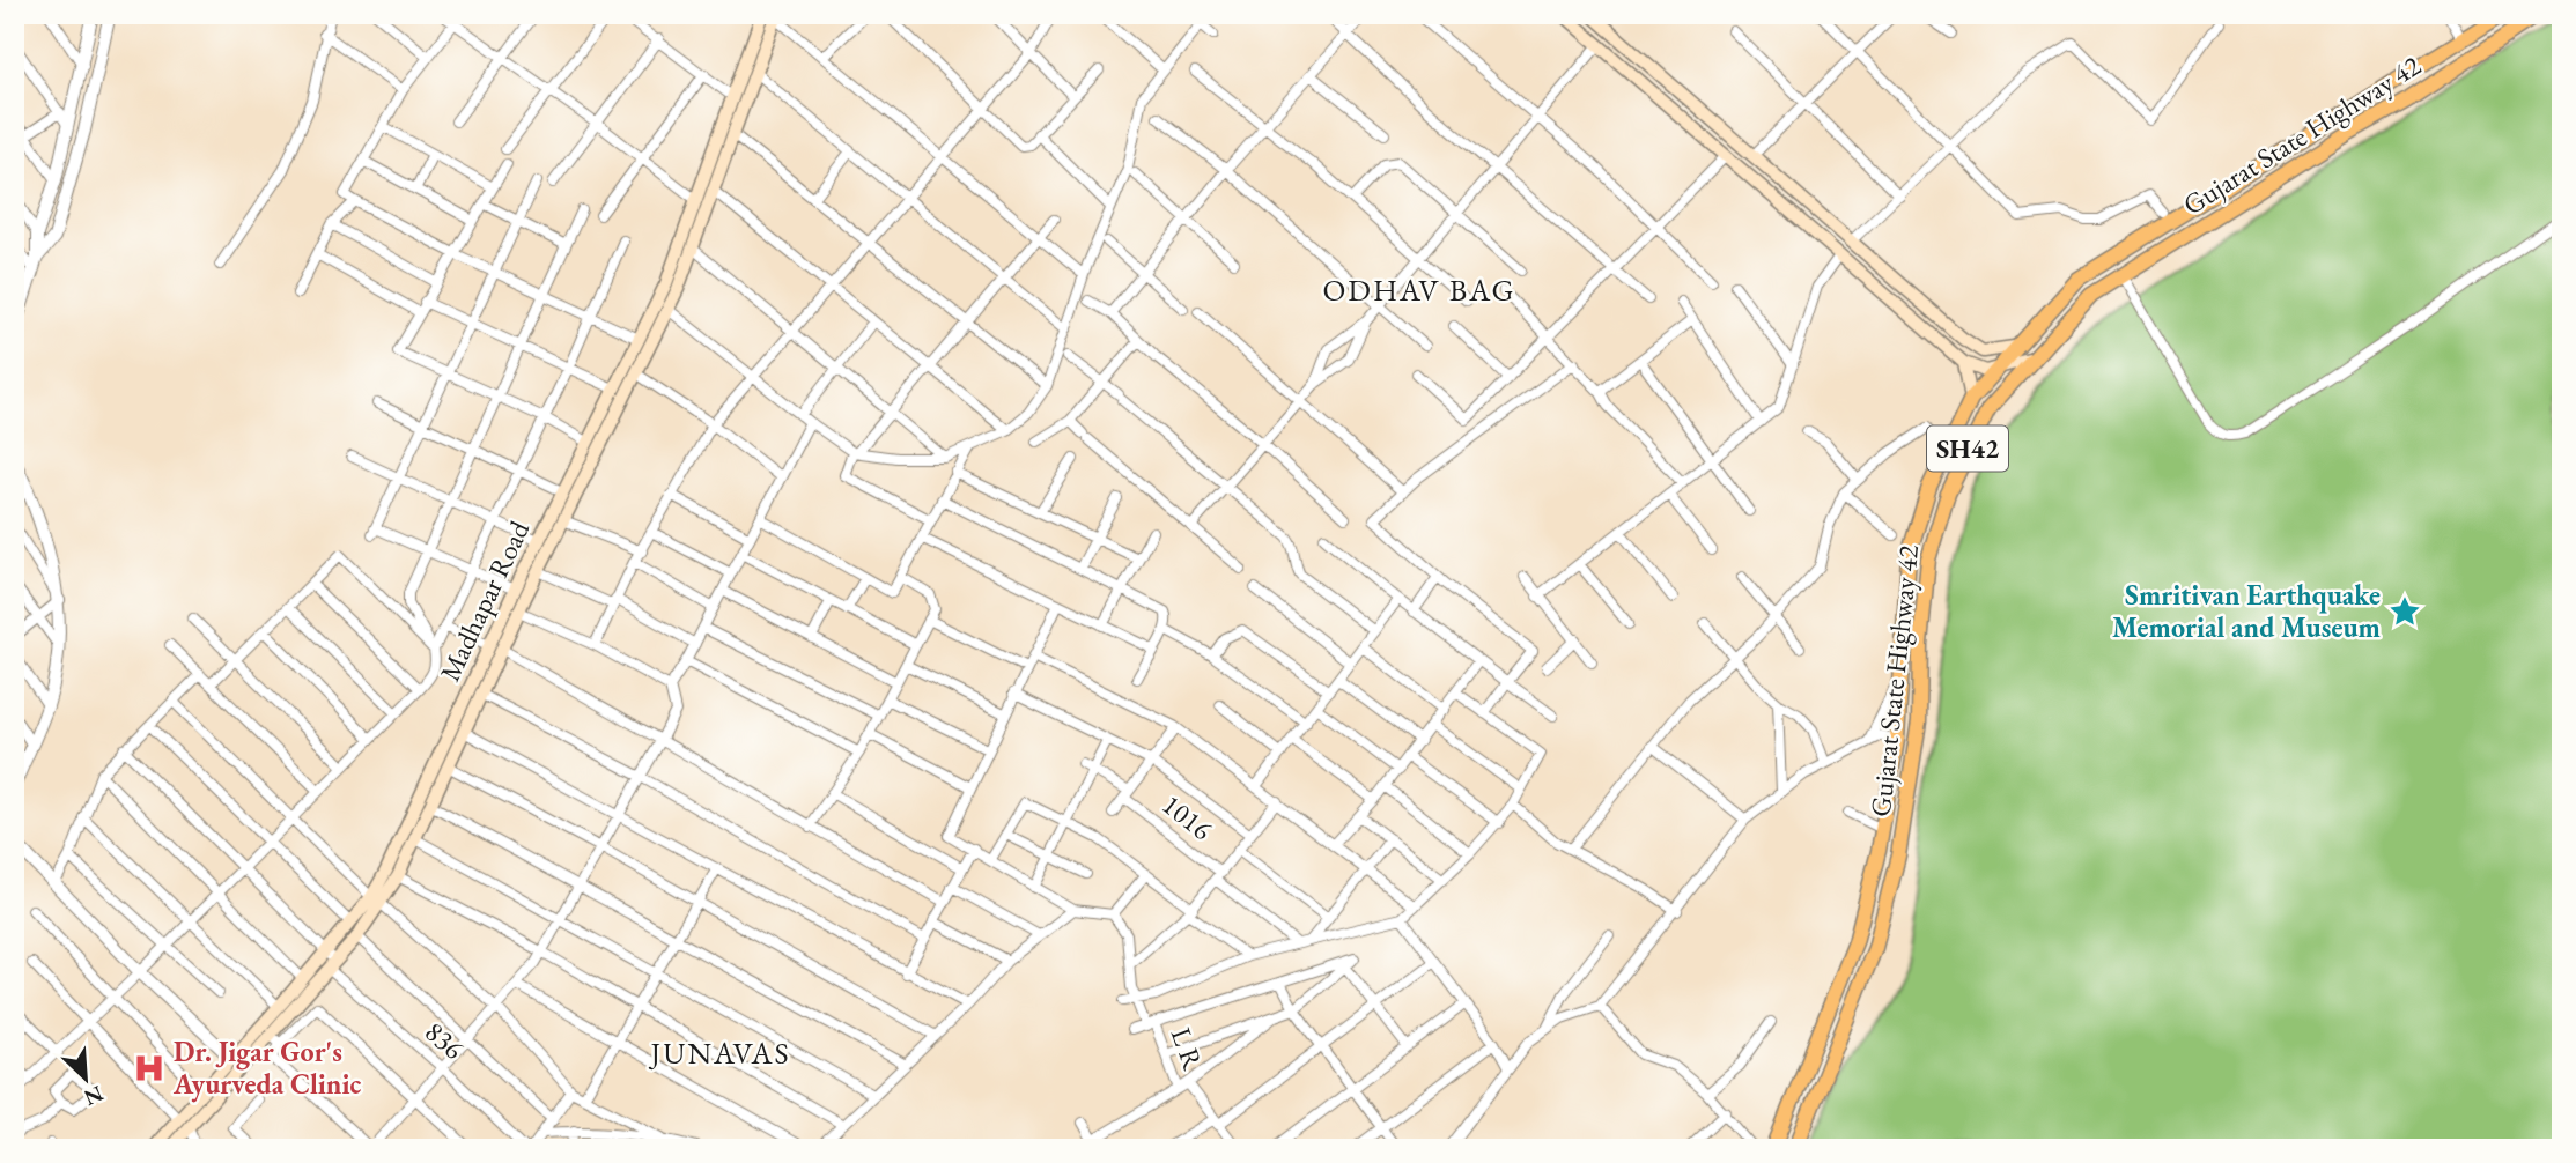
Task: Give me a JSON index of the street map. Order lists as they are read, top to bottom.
{
  "streets": {
    "main road": ["Gujarat State Highway 42", "SH42", "Madhapar Road"],
    "street": ["1016", "836", "L R"]
  },
  "crossings": [
    ["Madhapar Road", "836"]
  ],
  "districts": ["ODHAV BAG", "JUNAVAS"],
  "places": {
    "place": ["Smritivan Earthquake Memorial and Museum"],
    "hospital": ["Dr. Jigar Gor's Ayurveda Clinic"]
  },
  "north": "bottom right"
}
